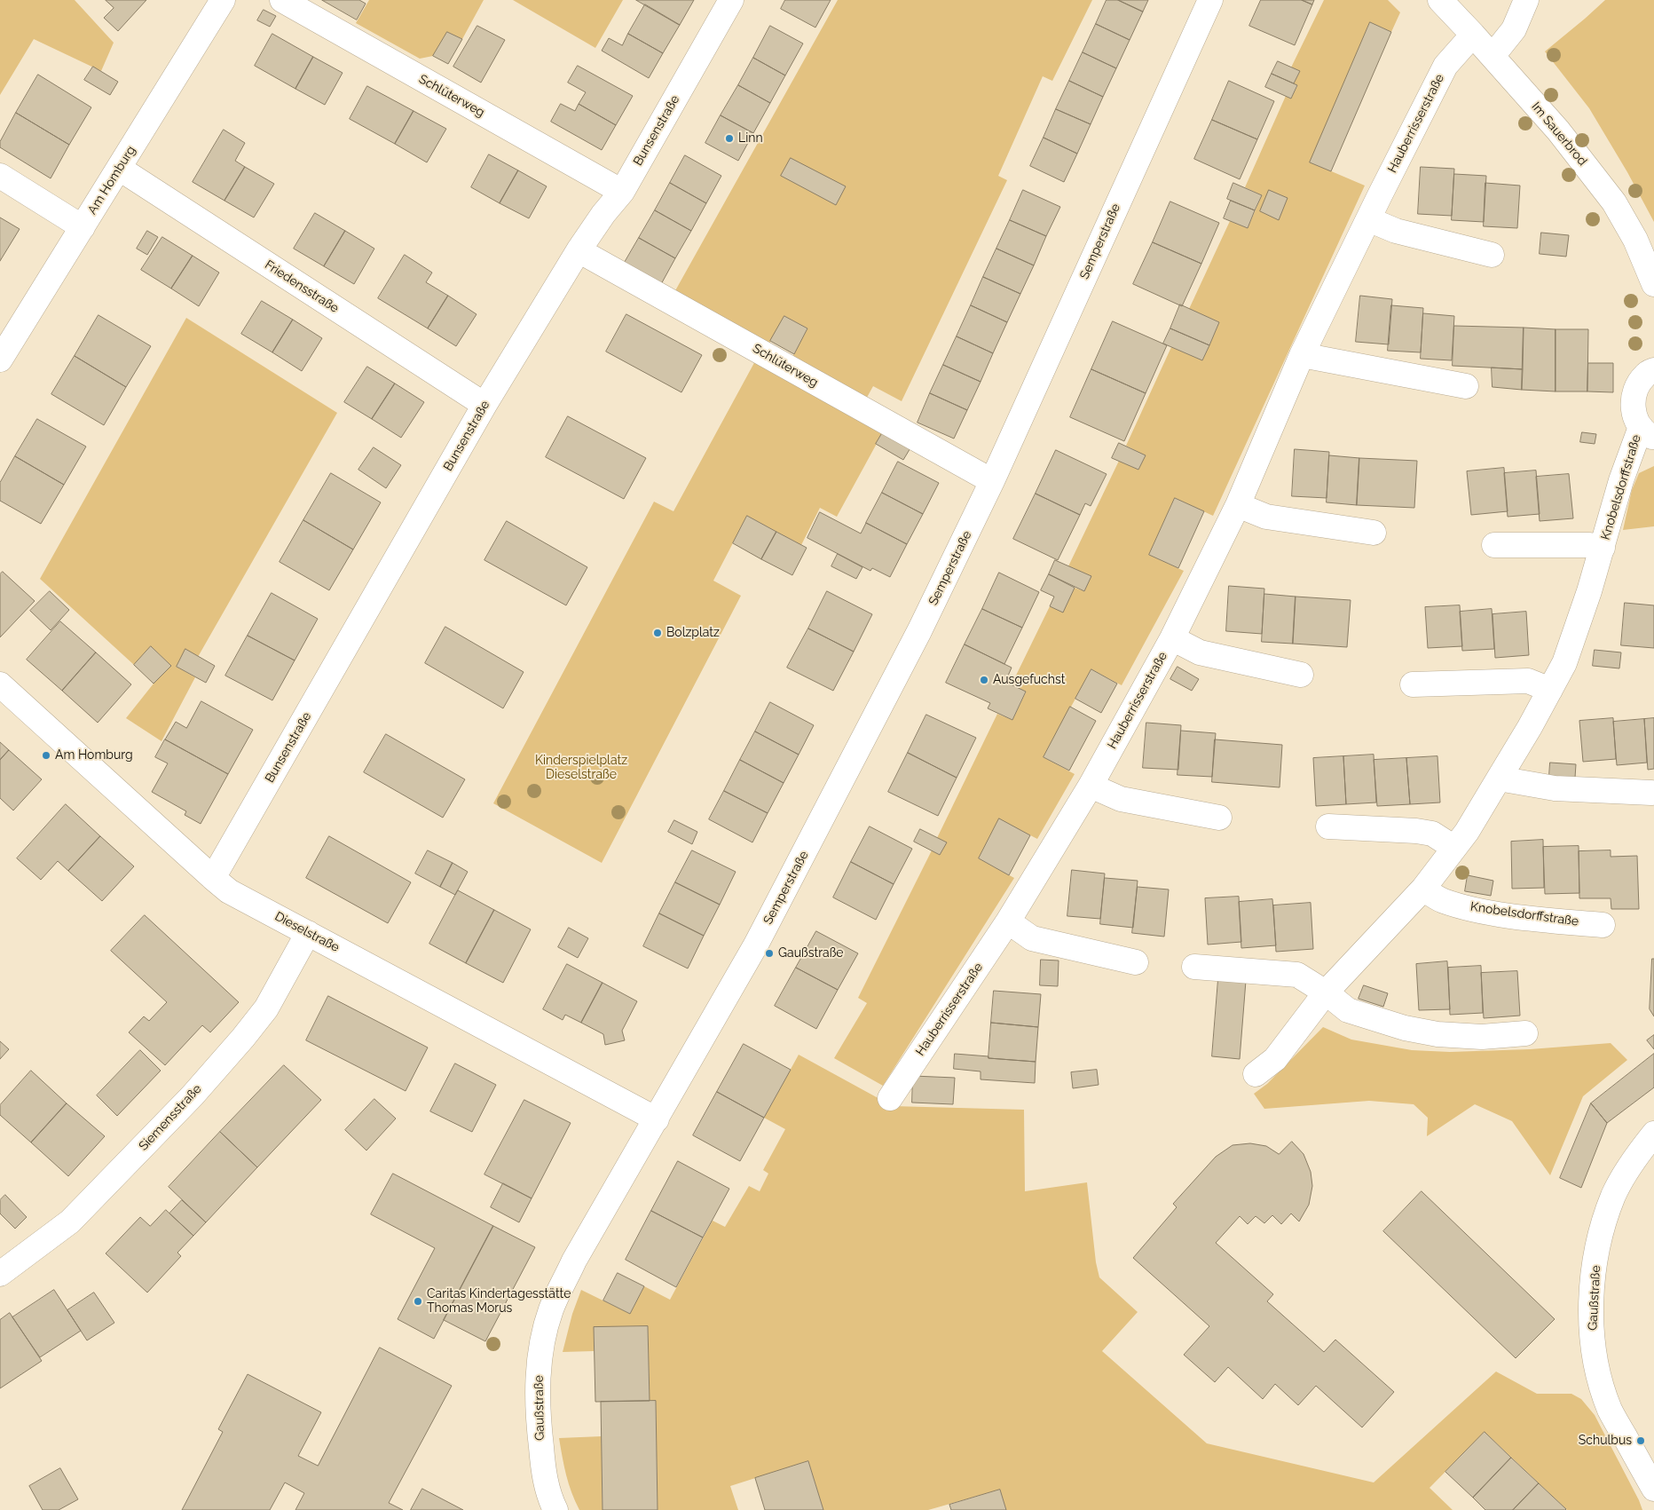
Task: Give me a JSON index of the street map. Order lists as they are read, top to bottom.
{
  "streets": {
    "street": [
      "Schlüterweg",
      "Hauberrisserstraße",
      "Bunsenstraße",
      "Im Sauerbrod",
      "Am Homburg",
      "Semperstraße",
      "Friedensstraße",
      "Knobelsdorffstraße",
      "Dieselstraße",
      "Siemensstraße",
      "Gaußstraße"
    ]
  },
  "crossings": [
    ["Schlüterweg", "Bunsenstraße"],
    ["Schlüterweg", "Semperstraße"],
    ["Hauberrisserstraße", "Im Sauerbrod"],
    ["Bunsenstraße", "Friedensstraße"],
    ["Bunsenstraße", "Dieselstraße"],
    ["Am Homburg", "Friedensstraße"],
    ["Semperstraße", "Dieselstraße"],
    ["Semperstraße", "Gaußstraße"],
    ["Dieselstraße", "Siemensstraße"],
    ["Dieselstraße", "Gaußstraße"]
  ],
  "parks": ["Kinderspielplatz Dieselstraße"],
  "places": [
    "Linn",
    "Bolzplatz",
    "Ausgefuchst",
    "Am Homburg",
    "Gaußstraße",
    "Caritas Kindertagesstätte Thomas Morus",
    "Schulbus"
  ]
}
